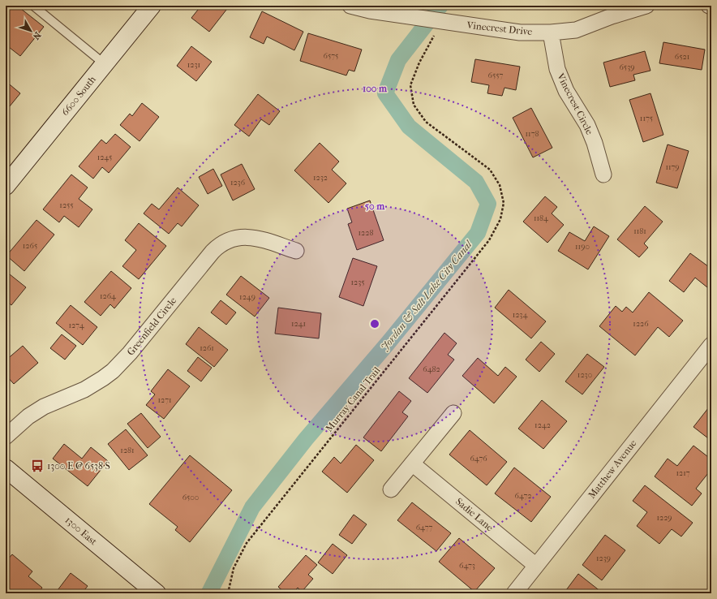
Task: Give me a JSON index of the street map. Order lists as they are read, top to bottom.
{
  "streets": {
    "main road": ["6600 South", "1300 East"],
    "street": [
      "Vinecrest Drive",
      "Vinecrest Circle",
      "Greenfield Circle",
      "Matthew Avenue",
      "Sadie Lane"
    ],
    "path": ["Murray Canal Trail"]
  },
  "crossings": [
    ["Vinecrest Drive", "Vinecrest Circle"],
    ["Vinecrest Drive", "Murray Canal Trail"],
    ["Matthew Avenue", "Sadie Lane"]
  ],
  "water": ["Jordan & Salt Lake City Canal"],
  "places": {
    "bus stop": ["1300 E @ 6538 S"]
  },
  "house_numbers": [
    "6575",
    "6521",
    "1231",
    "6539",
    "6557",
    "1175",
    "1178",
    "1245",
    "1179",
    "1232",
    "1236",
    "1255",
    "1184",
    "1181",
    "1228",
    "1265",
    "1190",
    "1235",
    "1264",
    "1249",
    "1234",
    "1241",
    "1226",
    "1274",
    "1261",
    "6482",
    "1230",
    "1271",
    "1242",
    "1281",
    "6476",
    "1217",
    "6472",
    "6500",
    "1229",
    "6477",
    "1239",
    "6473"
  ],
  "north": "bottom right",
  "rings": ["100 m", "50 m"]
}
